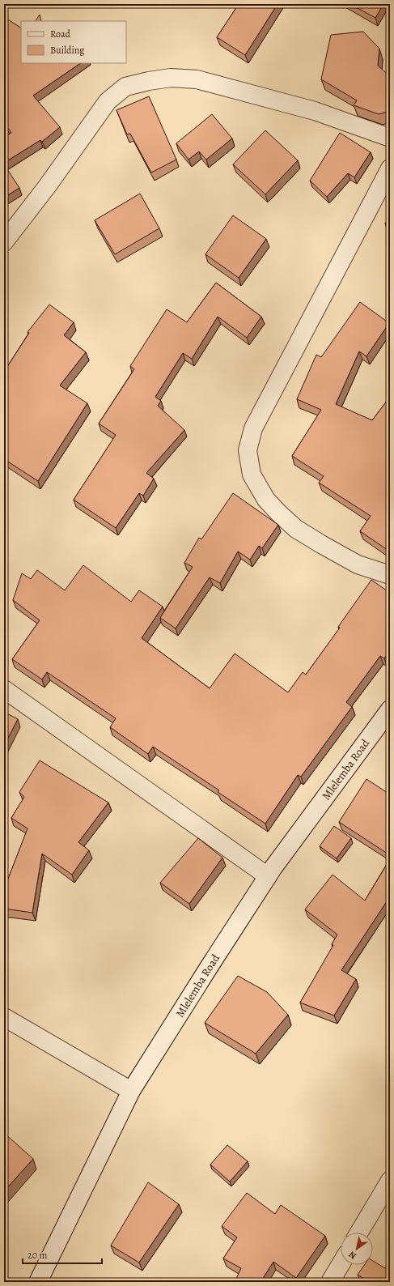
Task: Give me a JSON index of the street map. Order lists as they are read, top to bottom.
{
  "streets": {
    "street": ["Mlelemba Road"]
  },
  "legend": ["Road", "Building"],
  "scale_bar": "20 m",
  "north": "bottom left"
}
